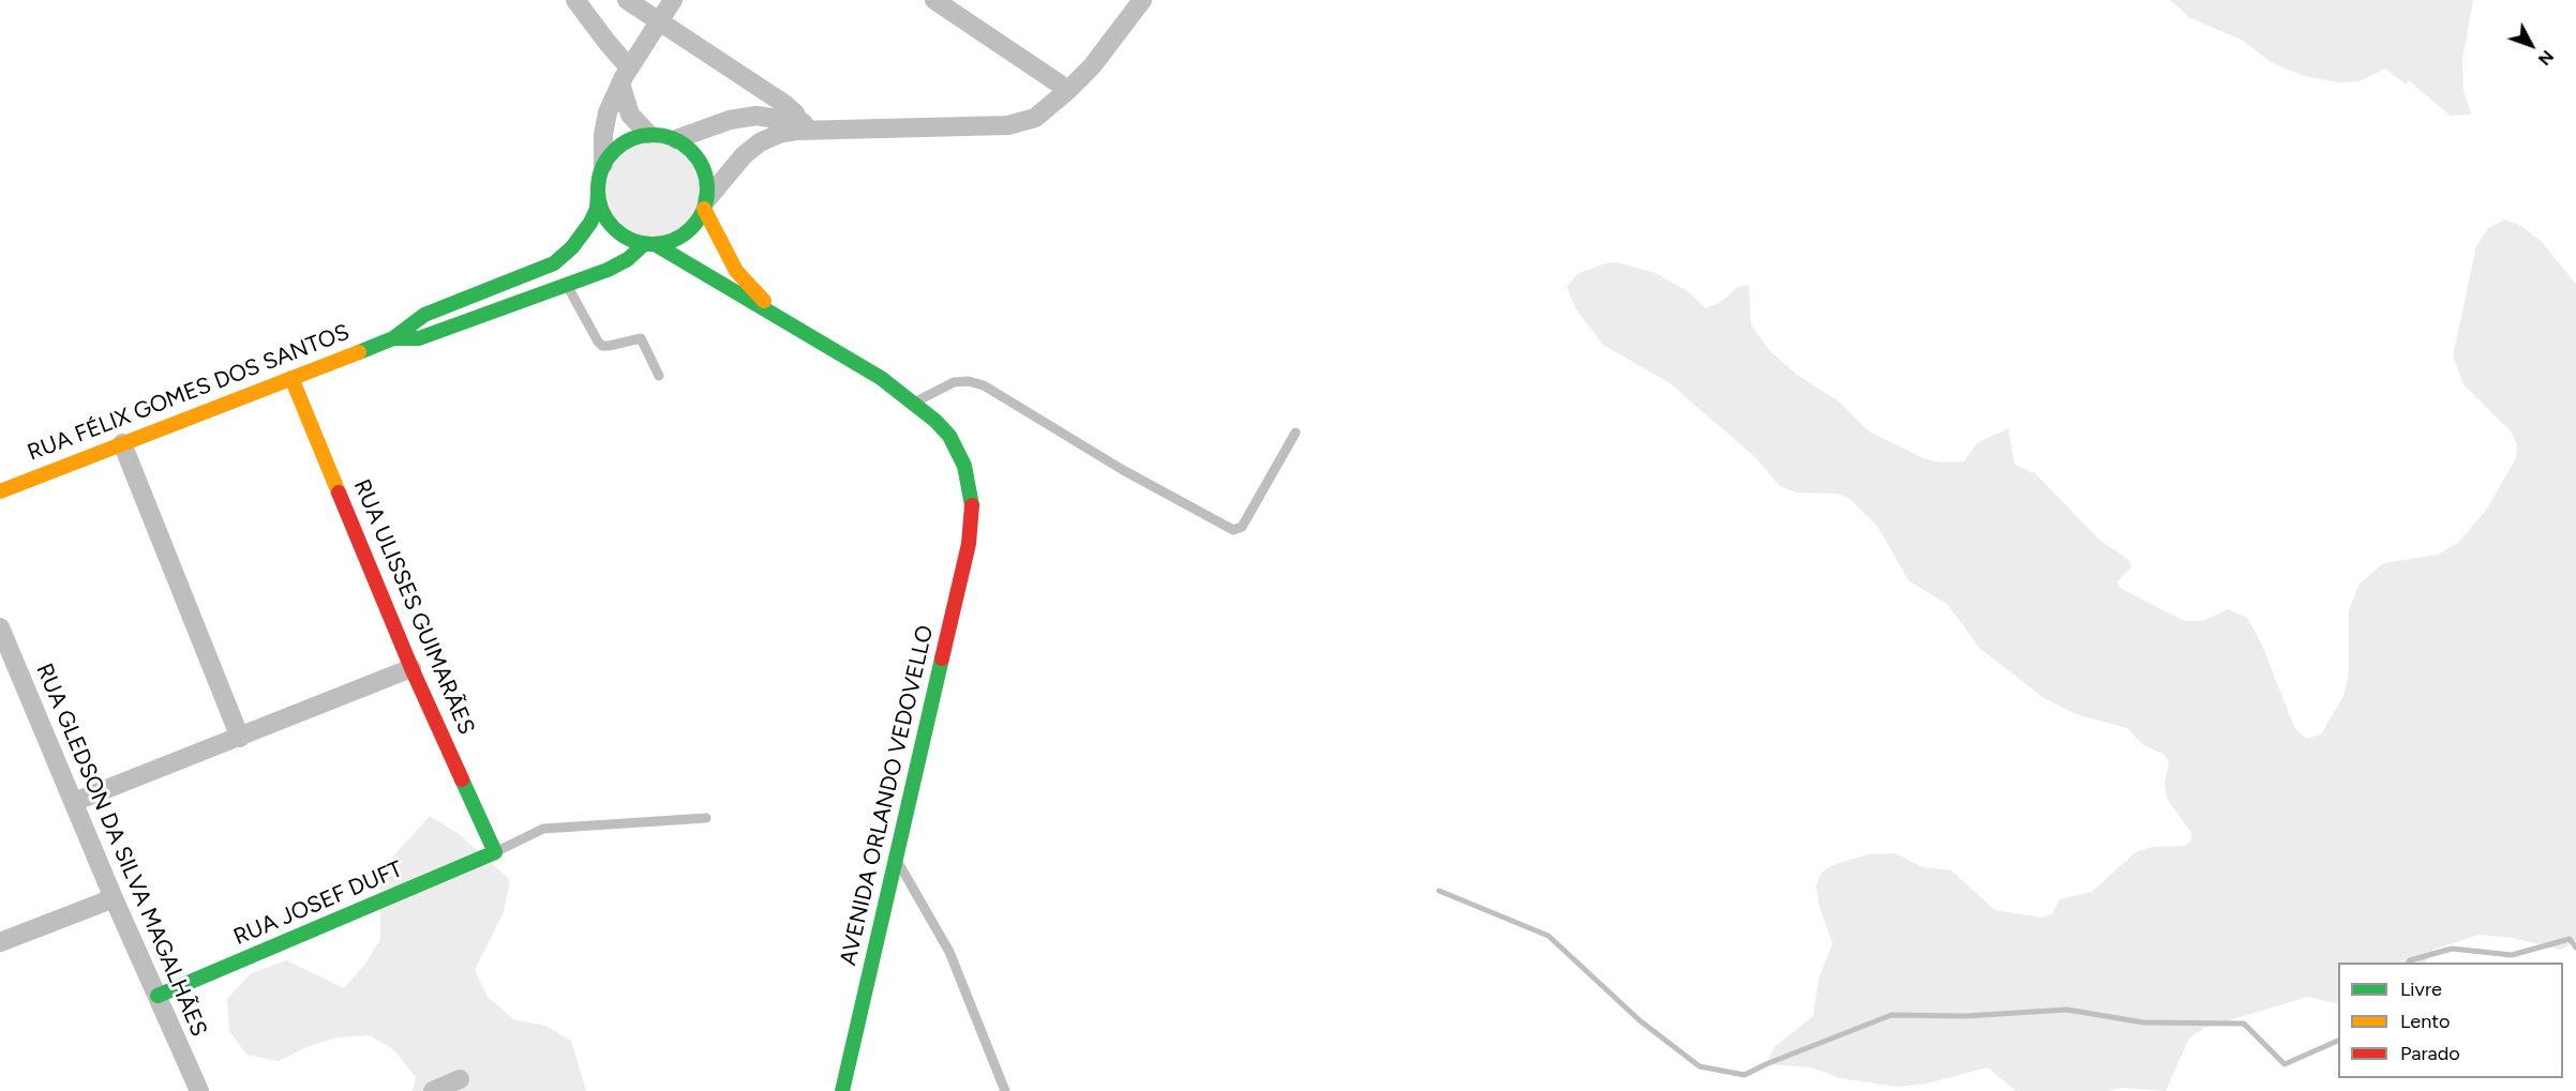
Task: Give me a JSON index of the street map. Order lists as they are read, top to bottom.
{
  "streets": {
    "street": [
      "RUA FÉLIX GOMES DOS SANTOS",
      "RUA ULISSES GUIMARÃES",
      "AVENIDA ORLANDO VEDOVELLO",
      "RUA GLEDSON DA SILVA MAGALHÃES",
      "RUA JOSEF DUFT"
    ]
  },
  "crossings": [
    ["RUA FÉLIX GOMES DOS SANTOS", "RUA ULISSES GUIMARÃES"],
    ["RUA ULISSES GUIMARÃES", "RUA JOSEF DUFT"],
    ["RUA GLEDSON DA SILVA MAGALHÃES", "RUA JOSEF DUFT"]
  ],
  "legend": ["Livre", "Lento", "Parado"],
  "north": "bottom right"
}
